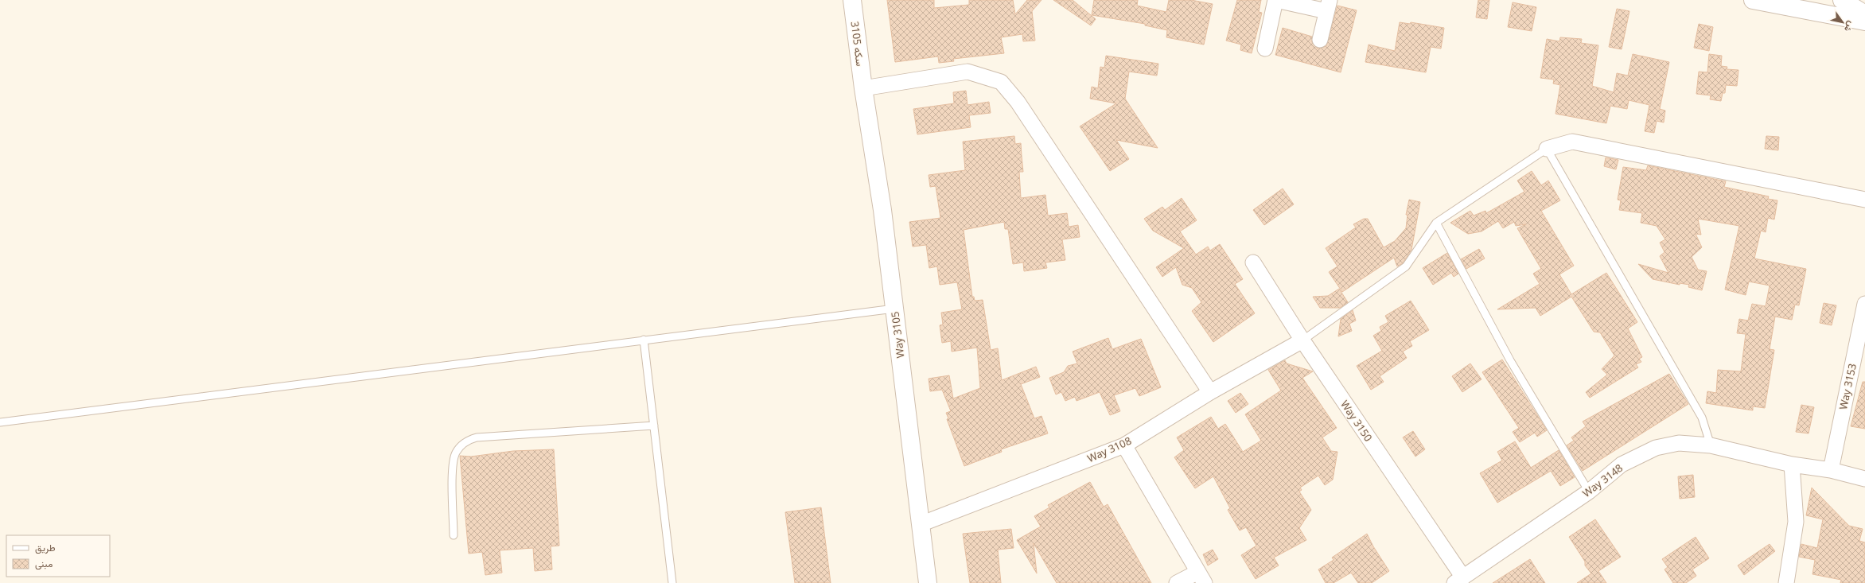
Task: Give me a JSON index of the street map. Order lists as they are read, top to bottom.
{
  "streets": {
    "street": [
      "سكه 3105",
      "Way 3105",
      "Way 3153",
      "Way 3150",
      "Way 3108",
      "Way 3148"
    ]
  },
  "crossings": [
    ["سكه 3105", "Way 3105"],
    ["Way 3105", "Way 3108"],
    ["Way 3153", "Way 3148"],
    ["Way 3150", "Way 3108"],
    ["Way 3150", "Way 3148"]
  ],
  "legend": ["طريق", "مبنى"],
  "north": "bottom right"
}
